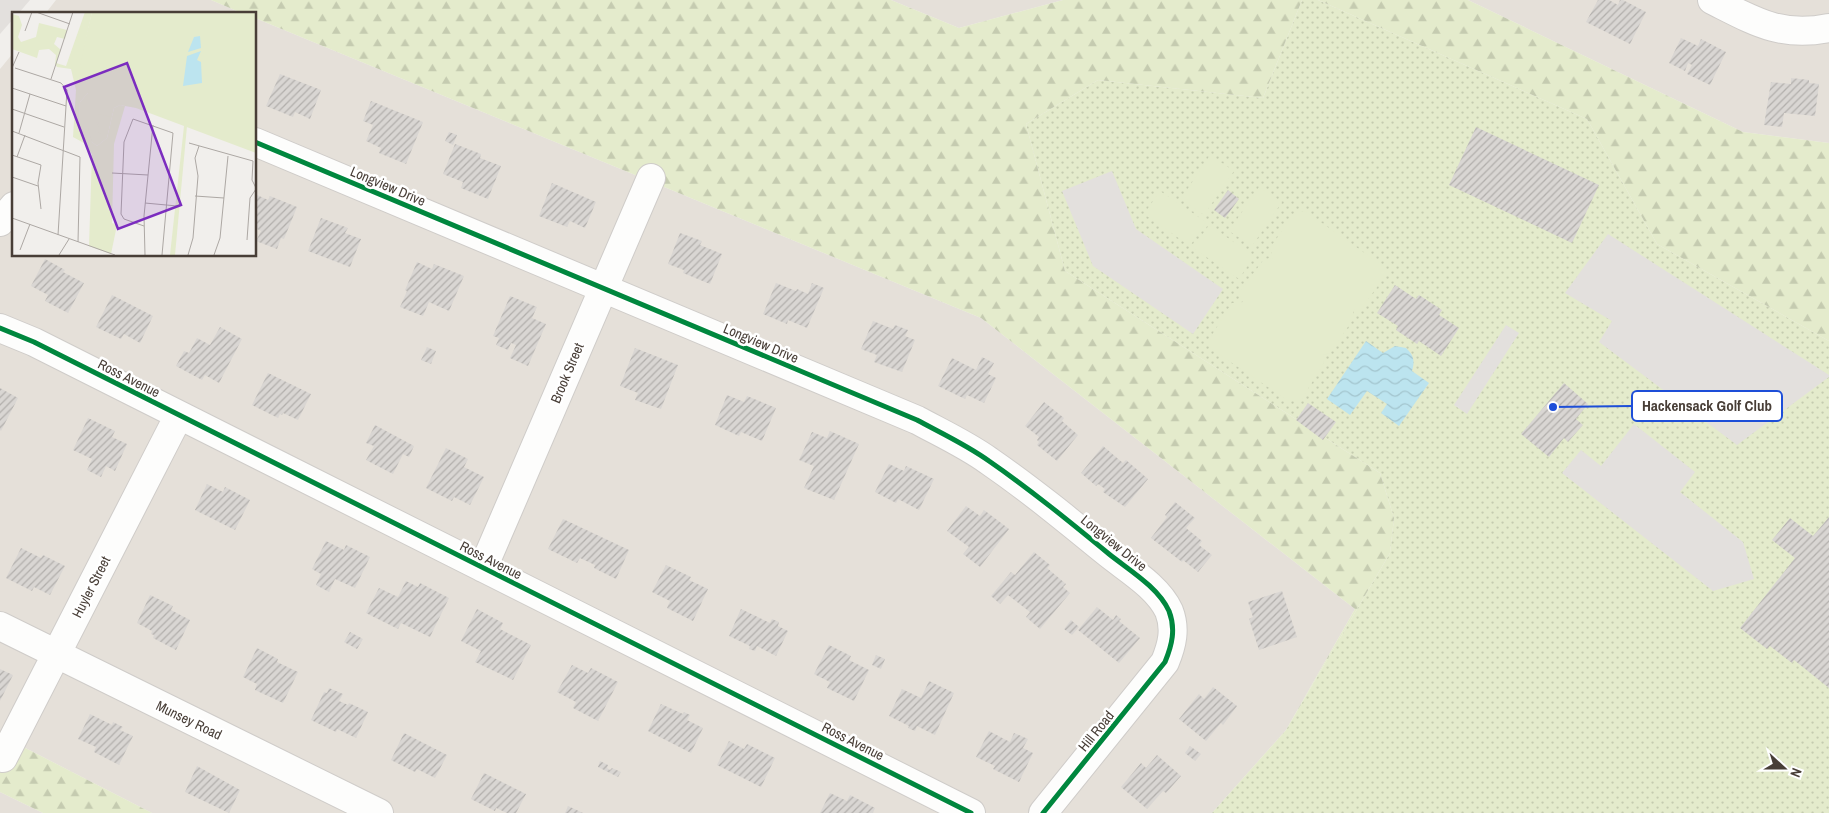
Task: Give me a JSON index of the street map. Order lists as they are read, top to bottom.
{
  "streets": {
    "street": [
      "Longview Drive",
      "Brook Street",
      "Ross Avenue",
      "Huyler Street",
      "Munsey Road",
      "Hill Road"
    ]
  },
  "crossings": [
    ["Longview Drive", "Brook Street"],
    ["Longview Drive", "Hill Road"],
    ["Brook Street", "Ross Avenue"],
    ["Ross Avenue", "Huyler Street"],
    ["Huyler Street", "Munsey Road"]
  ],
  "places": ["Hackensack Golf Club"],
  "north": "right"
}
